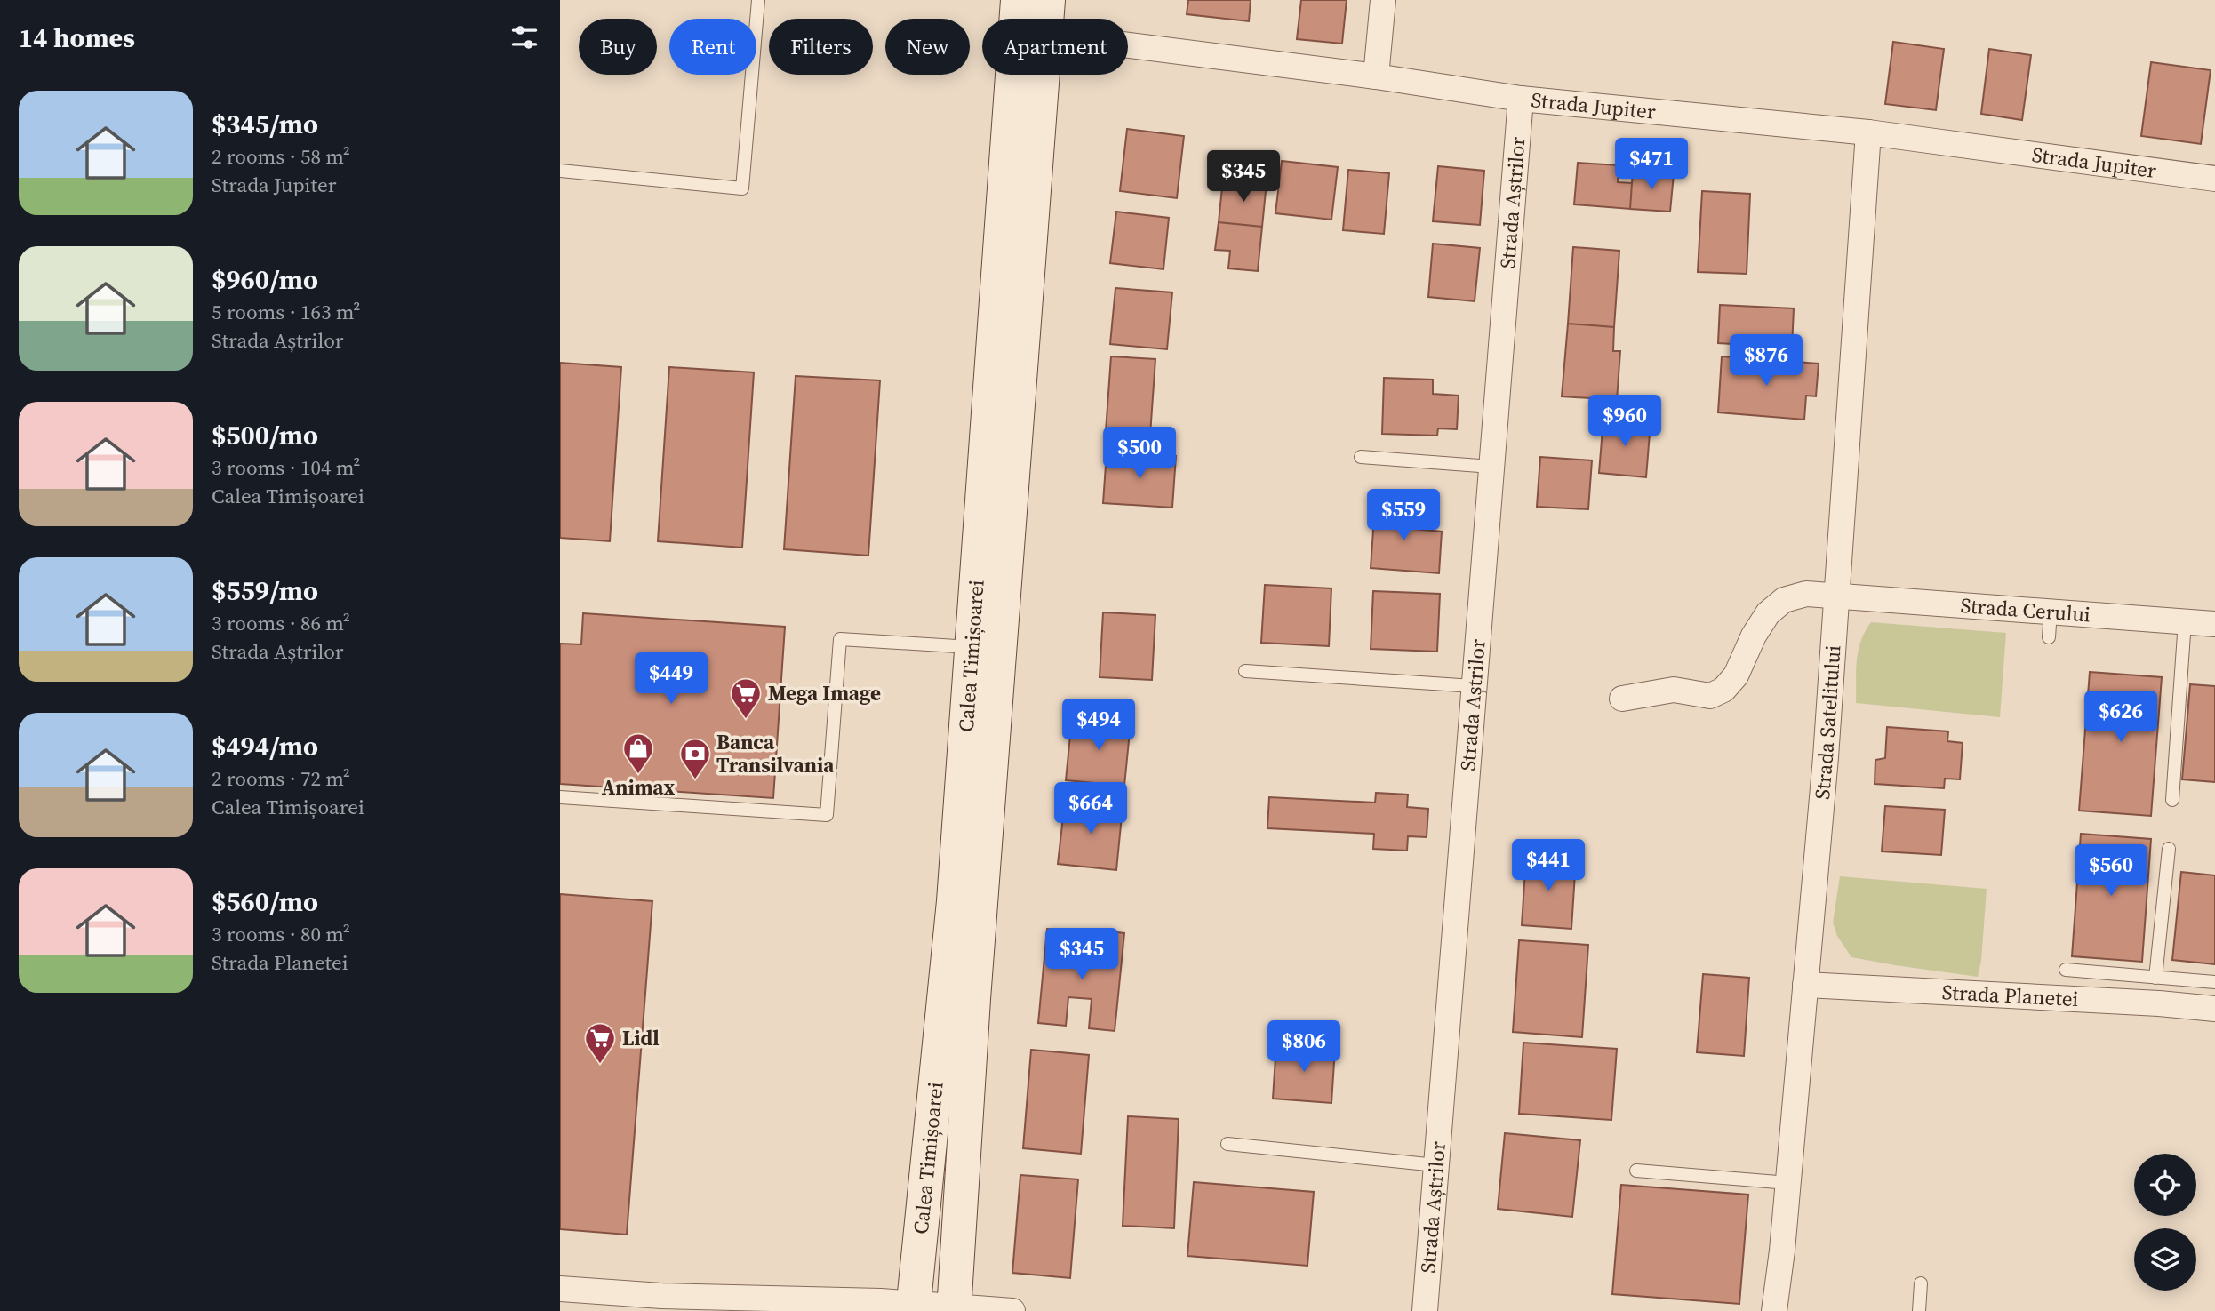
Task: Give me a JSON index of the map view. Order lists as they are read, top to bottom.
{
  "streets": {
    "main road": ["Calea Timișoarei"],
    "street": [
      "Strada Jupiter",
      "Strada Aștrilor",
      "Strada Cerului",
      "Strada Satelitului",
      "Strada Planetei"
    ]
  },
  "crossings": [
    ["Strada Jupiter", "Strada Aștrilor"],
    ["Strada Jupiter", "Strada Satelitului"],
    ["Strada Cerului", "Strada Satelitului"],
    ["Strada Satelitului", "Strada Planetei"]
  ],
  "places": {
    "supermarket": ["Mega Image", "Lidl"],
    "shop": ["Animax"],
    "bank": ["Banca Transilvania"]
  },
  "page": {
    "heading": "14 homes",
    "chip": [
      "Buy",
      "Rent",
      "Filters",
      "New",
      "Apartment"
    ],
    "list": [
      {
        "name": "$345/mo",
        "note": "2 rooms · 58 m² · Strada Jupiter"
      },
      {
        "name": "$960/mo",
        "note": "5 rooms · 163 m² · Strada Aștrilor"
      },
      {
        "name": "$500/mo",
        "note": "3 rooms · 104 m² · Calea Timișoarei"
      },
      {
        "name": "$559/mo",
        "note": "3 rooms · 86 m² · Strada Aștrilor"
      },
      {
        "name": "$494/mo",
        "note": "2 rooms · 72 m² · Calea Timișoarei"
      },
      {
        "name": "$560/mo",
        "note": "3 rooms · 80 m² · Strada Planetei"
      }
    ],
    "price": [
      "$471",
      "$345",
      "$876",
      "$960",
      "$500",
      "$559",
      "$449",
      "$626",
      "$494",
      "$664",
      "$441",
      "$560",
      "$345",
      "$806"
    ]
  }
}
